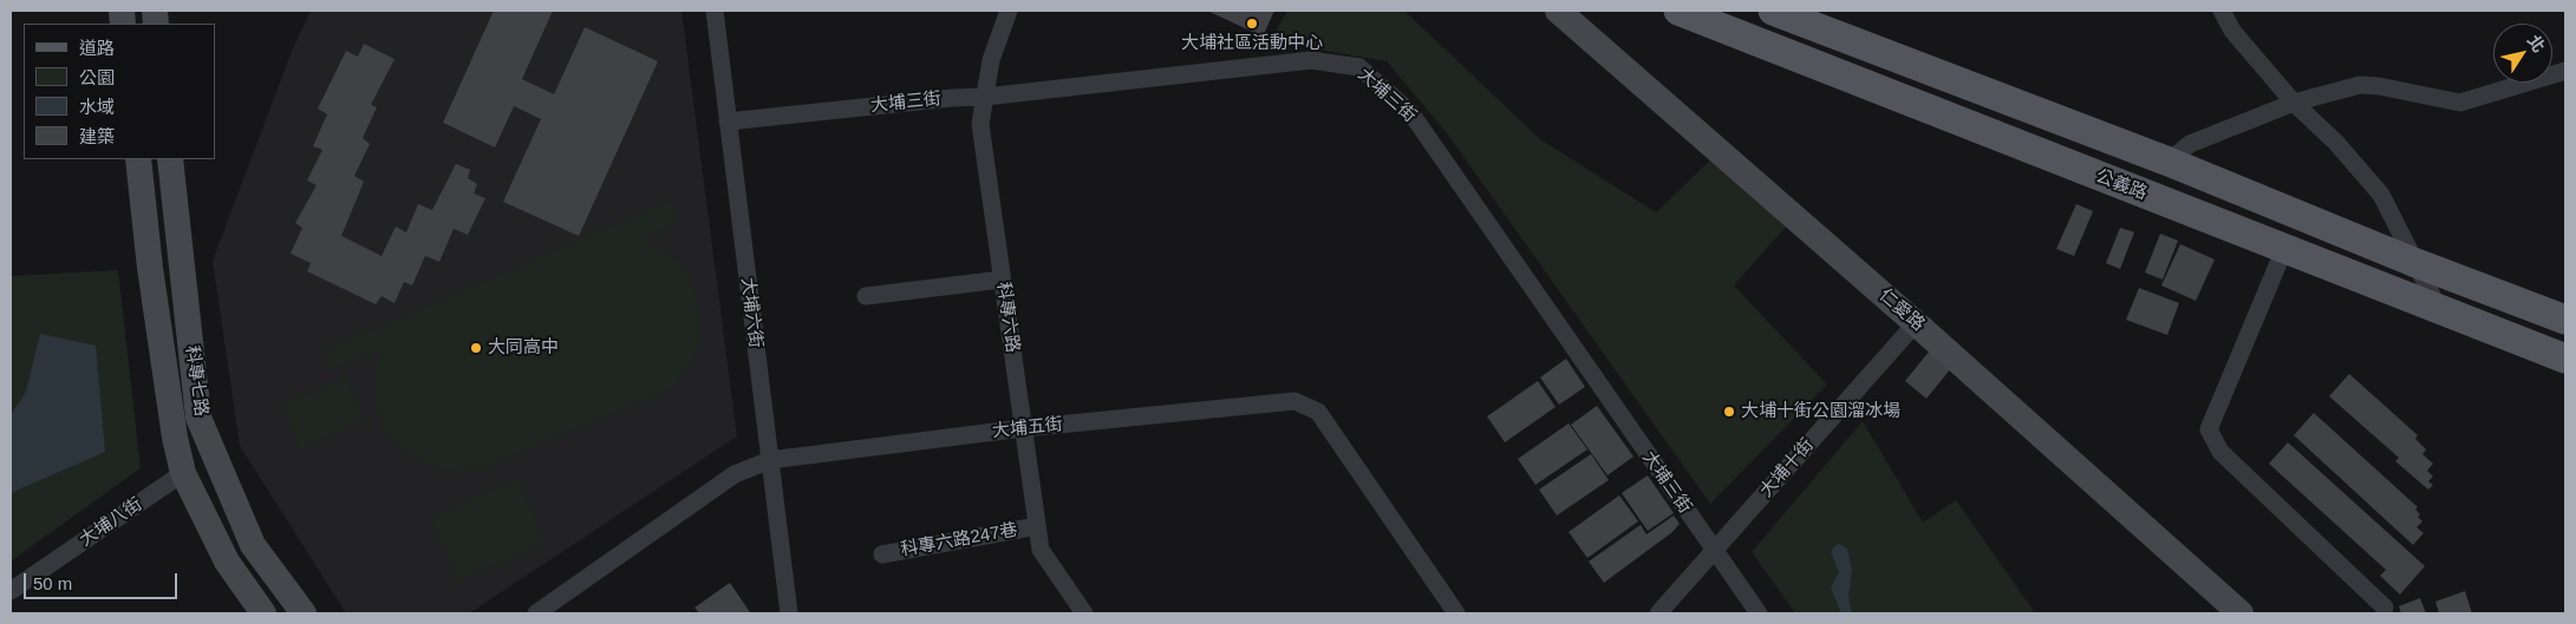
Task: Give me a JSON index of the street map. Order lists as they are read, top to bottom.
{
  "streets": {
    "main road": ["公義路"],
    "street": [
      "大埔三街",
      "仁愛路",
      "大埔六街",
      "科專六路",
      "科專七路",
      "大埔五街",
      "大埔十街",
      "大埔八街",
      "科專六路247巷"
    ]
  },
  "crossings": [
    ["大埔三街", "大埔六街"],
    ["大埔三街", "科專六路"],
    ["大埔三街", "大埔十街"],
    ["仁愛路", "大埔十街"],
    ["大埔六街", "大埔五街"],
    ["科專六路", "大埔五街"],
    ["科專六路", "科專六路247巷"],
    ["科專七路", "大埔八街"]
  ],
  "places": ["大埔社區活動中心", "大同高中", "大埔十街公園溜冰場"],
  "legend": [
    "道路",
    "公園",
    "水域",
    "建築"
  ],
  "scale_bar": "50 m",
  "north": "top right"
}
